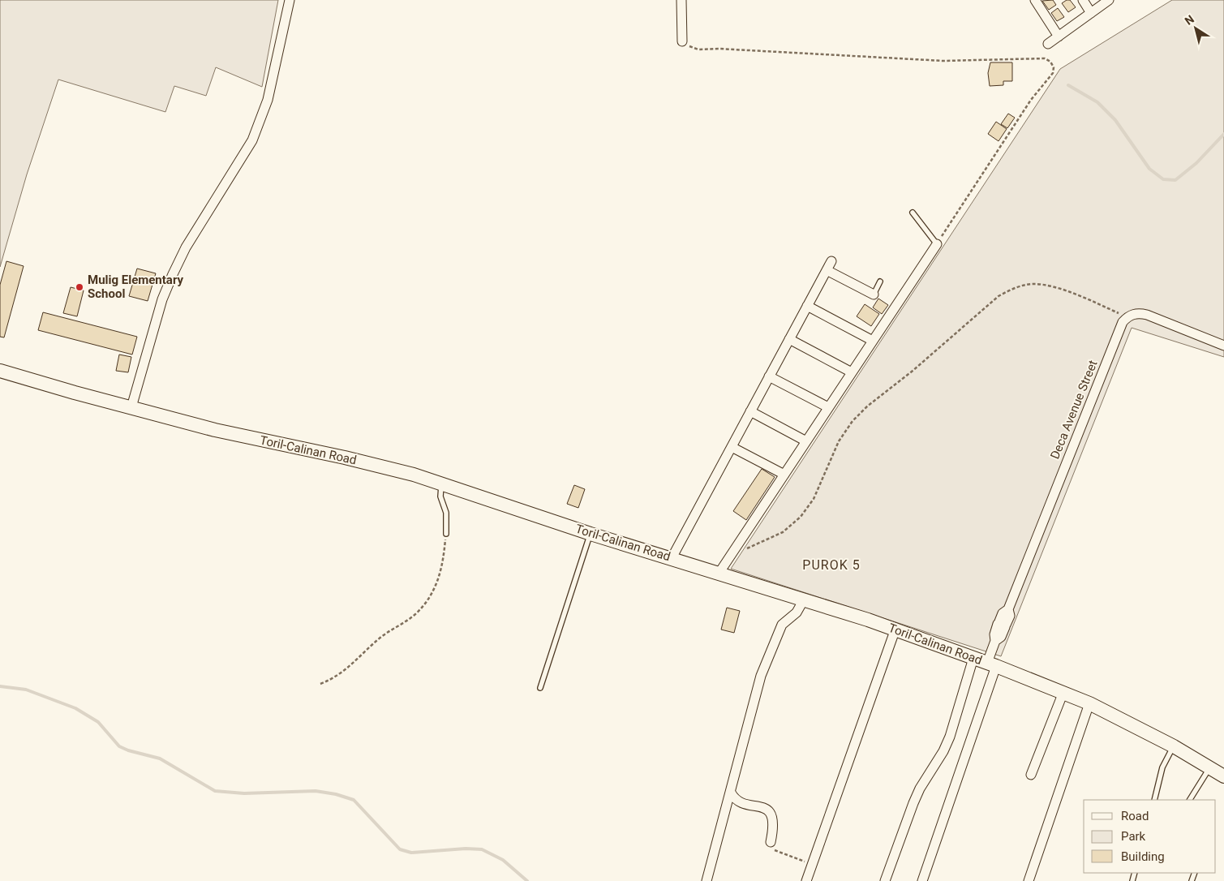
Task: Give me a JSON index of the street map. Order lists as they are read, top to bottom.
{
  "streets": {
    "main road": ["Toril-Calinan Road"],
    "street": ["Deca Avenue Street"]
  },
  "crossings": [
    ["Deca Avenue Street", "Toril-Calinan Road"]
  ],
  "districts": ["PUROK 5"],
  "places": ["Mulig Elementary School"],
  "legend": ["Road", "Park", "Building"],
  "north": "top left"
}
